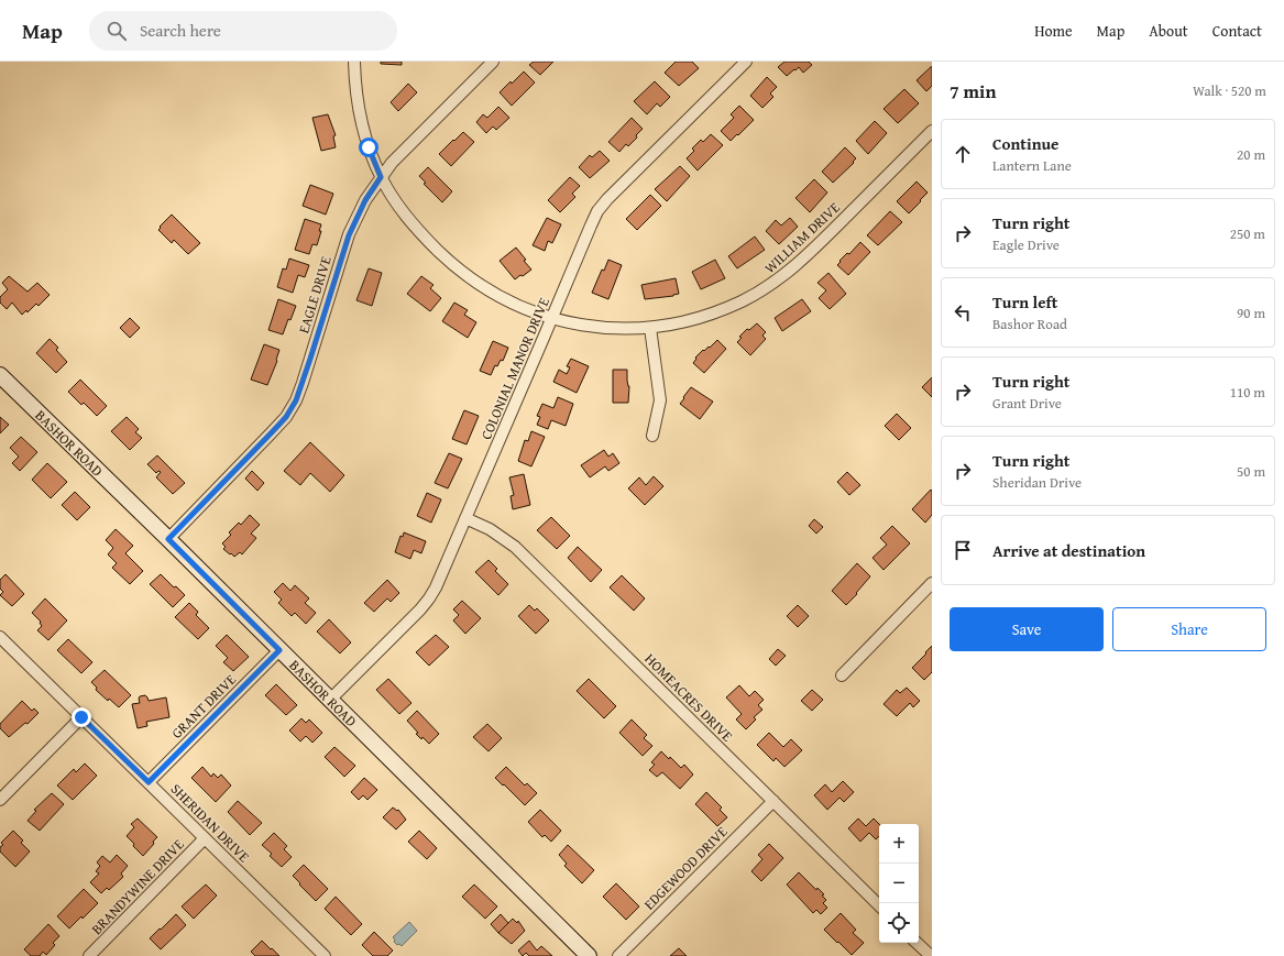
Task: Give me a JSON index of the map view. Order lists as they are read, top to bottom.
{
  "streets": {
    "street": [
      "WILLIAM DRIVE",
      "EAGLE DRIVE",
      "COLONIAL MANOR DRIVE",
      "BASHOR ROAD",
      "HOMEACRES DRIVE",
      "GRANT DRIVE",
      "SHERIDAN DRIVE",
      "EDGEWOOD DRIVE",
      "BRANDYWINE DRIVE"
    ]
  },
  "crossings": [
    ["WILLIAM DRIVE", "EAGLE DRIVE"],
    ["WILLIAM DRIVE", "COLONIAL MANOR DRIVE"],
    ["EAGLE DRIVE", "BASHOR ROAD"],
    ["COLONIAL MANOR DRIVE", "BASHOR ROAD"],
    ["COLONIAL MANOR DRIVE", "HOMEACRES DRIVE"],
    ["BASHOR ROAD", "GRANT DRIVE"],
    ["HOMEACRES DRIVE", "EDGEWOOD DRIVE"],
    ["GRANT DRIVE", "SHERIDAN DRIVE"],
    ["SHERIDAN DRIVE", "BRANDYWINE DRIVE"]
  ],
  "page": {
    "header": "Map",
    "search": "Search here",
    "nav": [
      "Home",
      "Map",
      "About",
      "Contact"
    ],
    "heading": ["7 min", "Walk · 520 m"],
    "list": [
      ["Continue", "Lantern Lane", "20 m"],
      ["Turn right", "Eagle Drive", "250 m"],
      ["Turn left", "Bashor Road", "90 m"],
      ["Turn right", "Grant Drive", "110 m"],
      ["Turn right", "Sheridan Drive", "50 m"],
      "Arrive at destination"
    ],
    "buttons": ["Save", "Share"],
    "map_buttons": ["+", "−"]
  }
}
